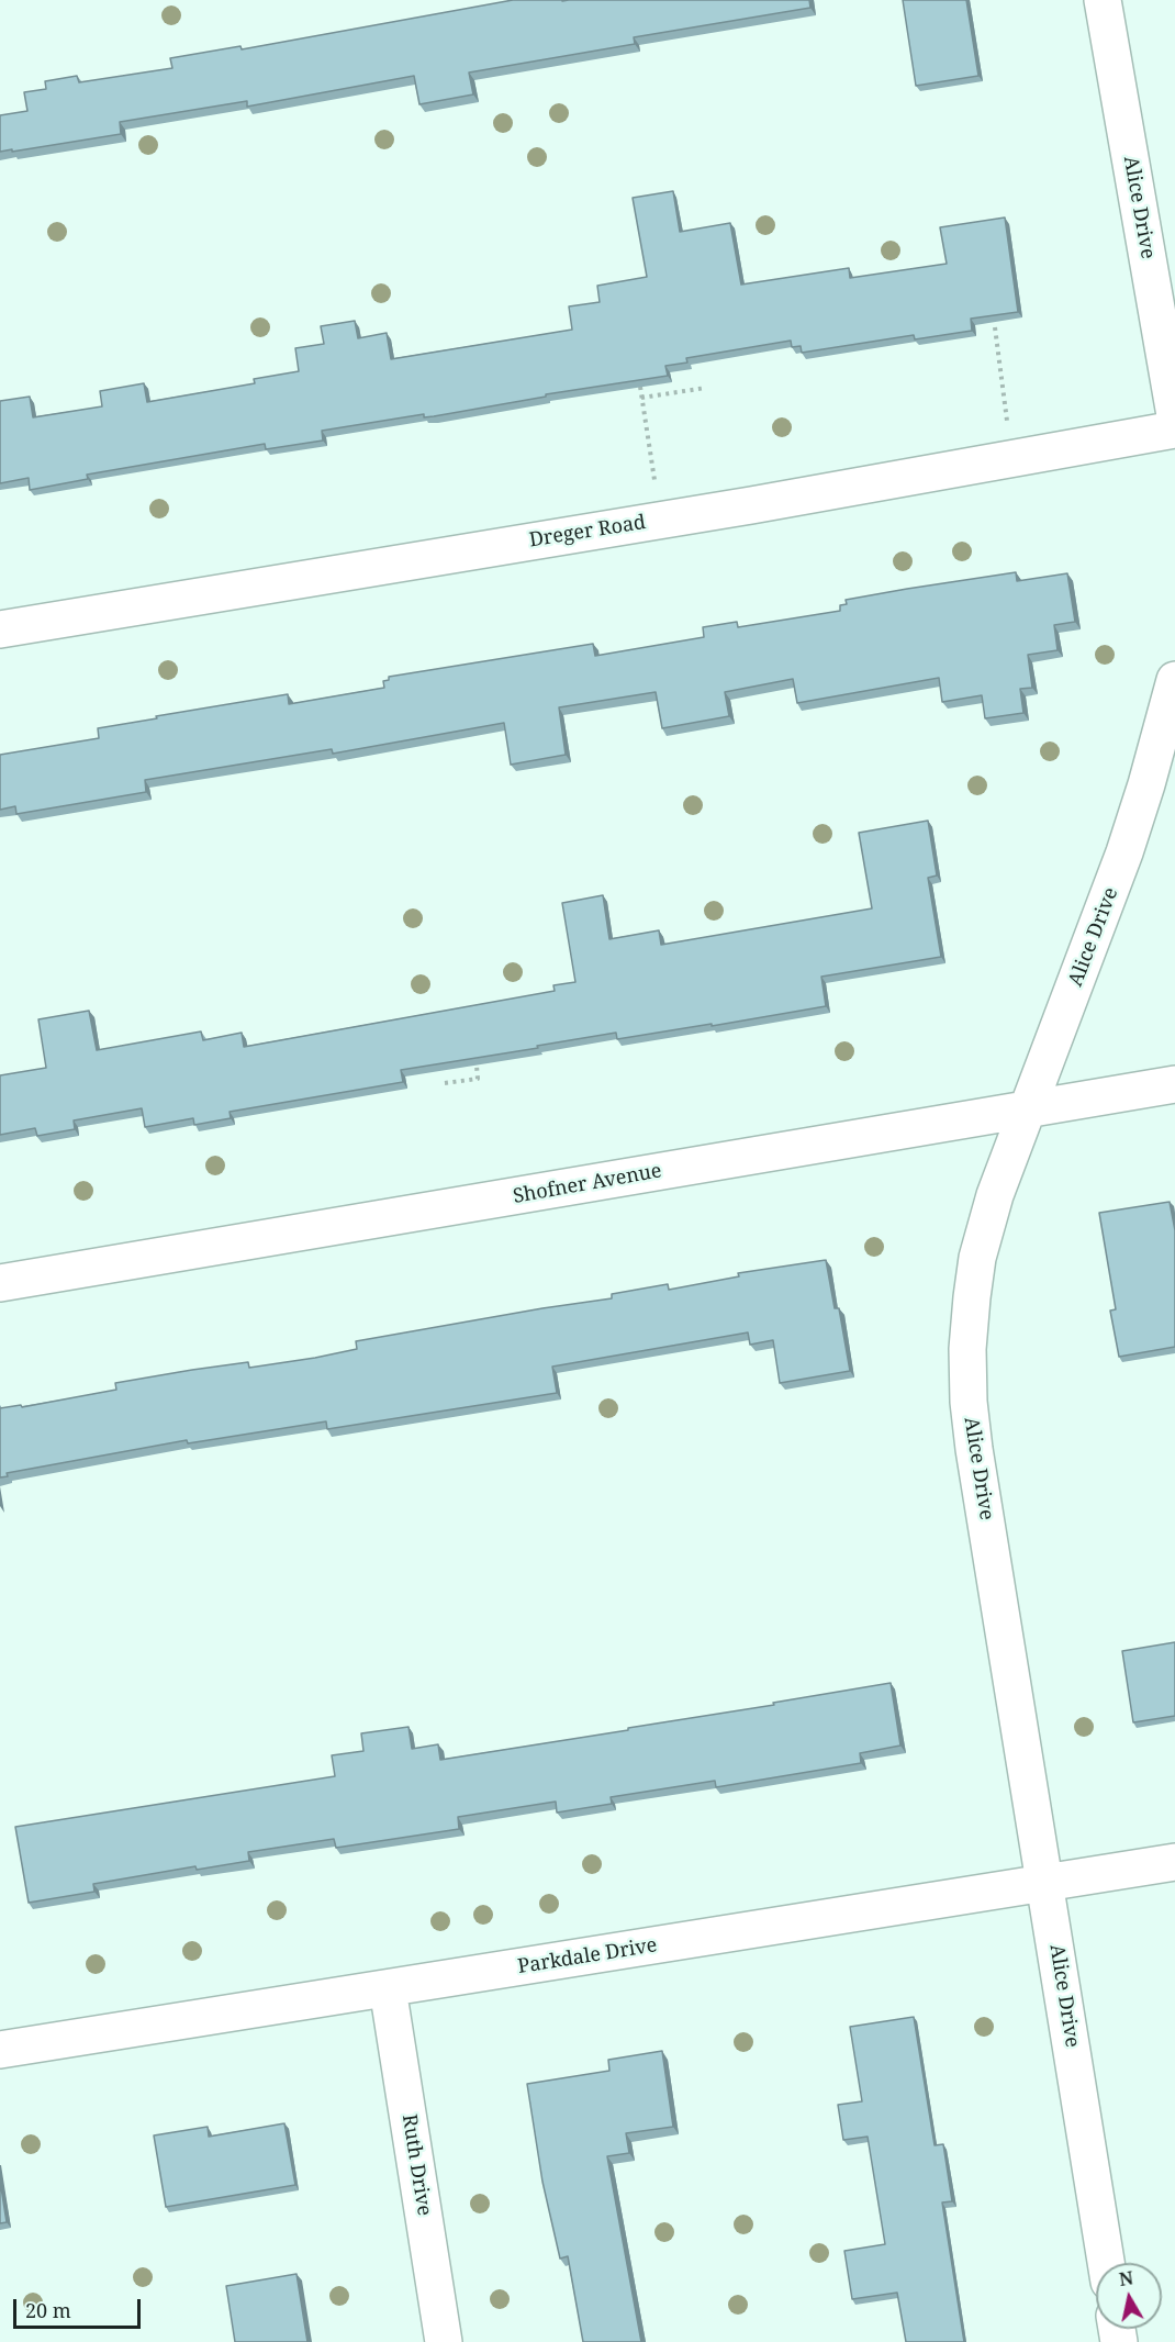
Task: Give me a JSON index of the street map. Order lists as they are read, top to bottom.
{
  "streets": {
    "street": [
      "Alice Drive",
      "Dreger Road",
      "Shofner Avenue",
      "Parkdale Drive",
      "Ruth Drive"
    ]
  },
  "crossings": [
    ["Alice Drive", "Shofner Avenue"],
    ["Alice Drive", "Parkdale Drive"],
    ["Parkdale Drive", "Ruth Drive"]
  ],
  "scale_bar": "20 m",
  "north": "top"
}
